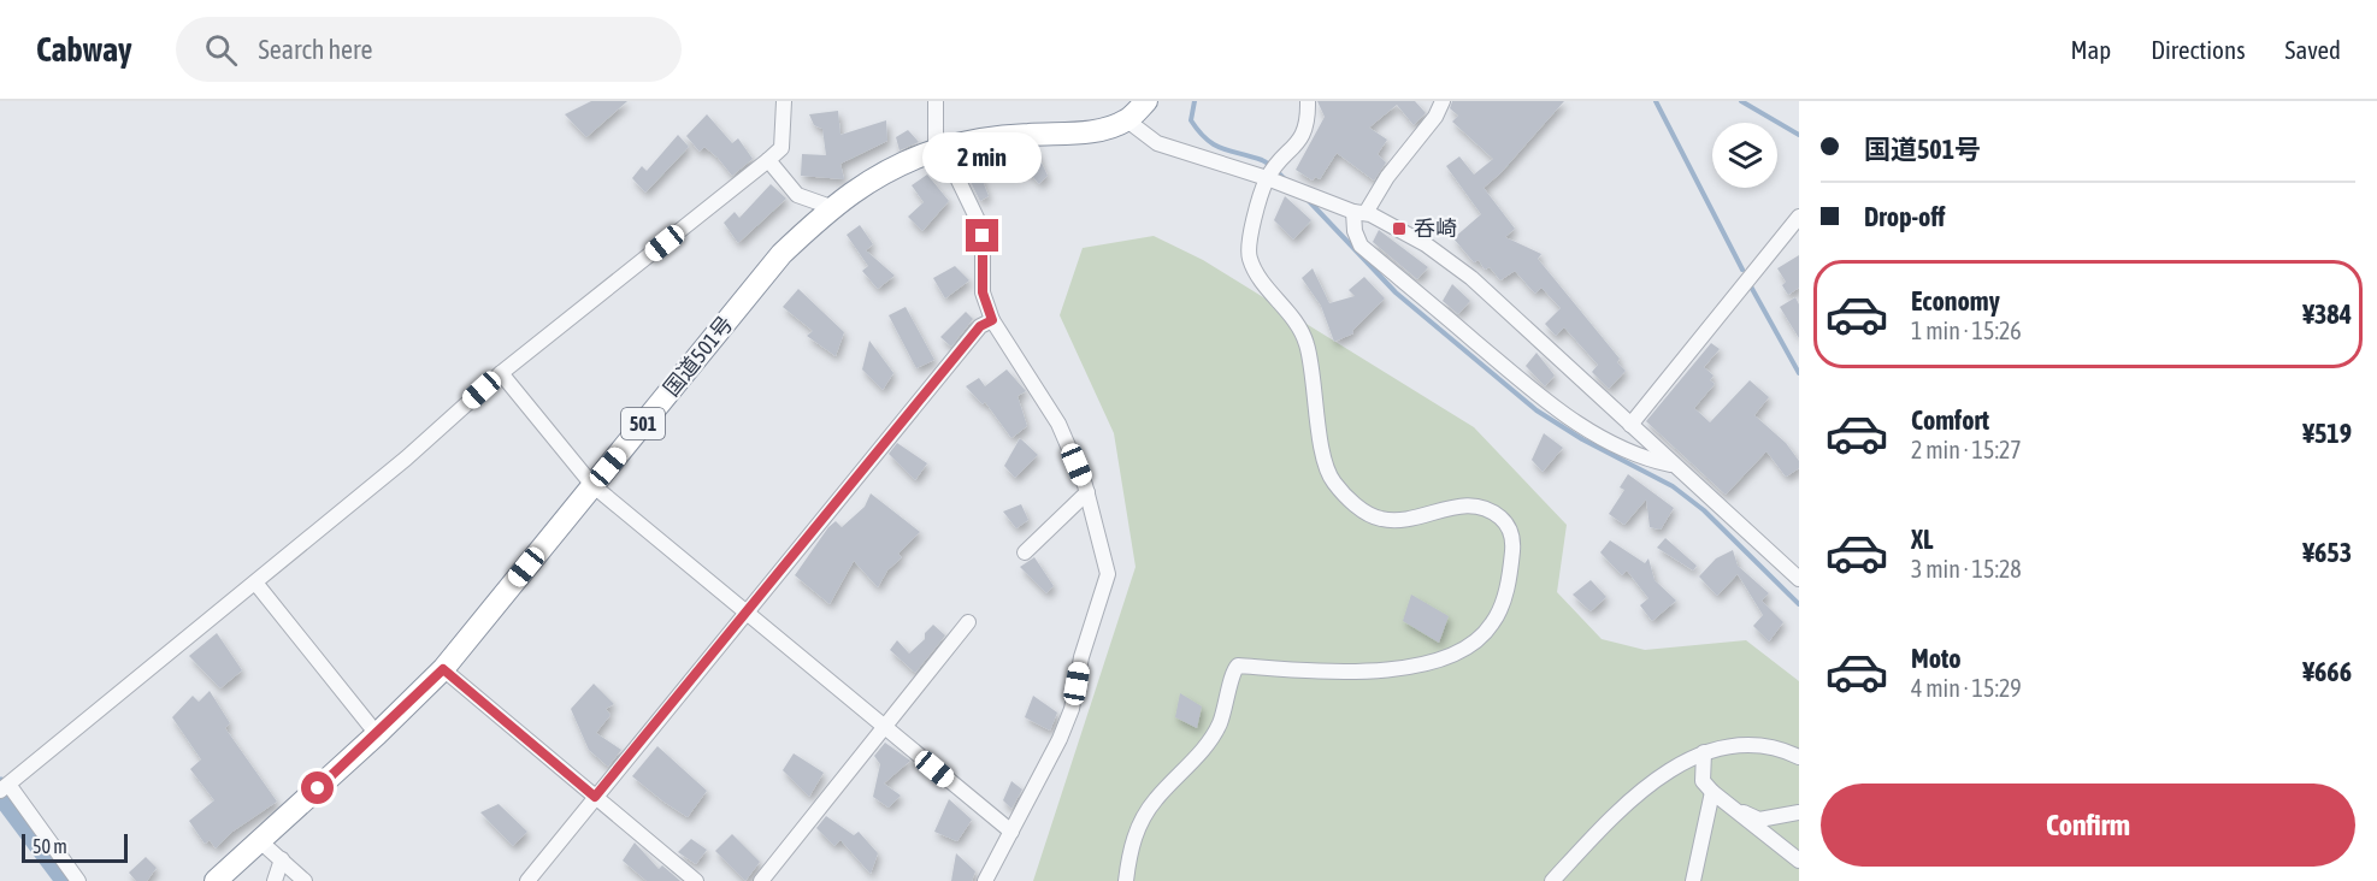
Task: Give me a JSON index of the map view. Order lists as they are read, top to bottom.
{
  "streets": {
    "highway": ["国道501号", "501"]
  },
  "places": {
    "transit": ["呑崎"]
  },
  "scale_bar": "50 m",
  "page": {
    "header": "Cabway",
    "search": "Search here",
    "nav": ["Map", "Directions", "Saved"],
    "banner": ["国道501号", "Drop-off"],
    "bubble": "2 min",
    "list": [
      {
        "name": "Economy",
        "note": "1 min · 15:26",
        "value": "¥384"
      },
      {
        "name": "Comfort",
        "note": "2 min · 15:27",
        "value": "¥519"
      },
      {
        "name": "XL",
        "note": "3 min · 15:28",
        "value": "¥653"
      },
      {
        "name": "Moto",
        "note": "4 min · 15:29",
        "value": "¥666"
      }
    ],
    "buttons": "Confirm",
    "scale": "50 m"
  }
}
